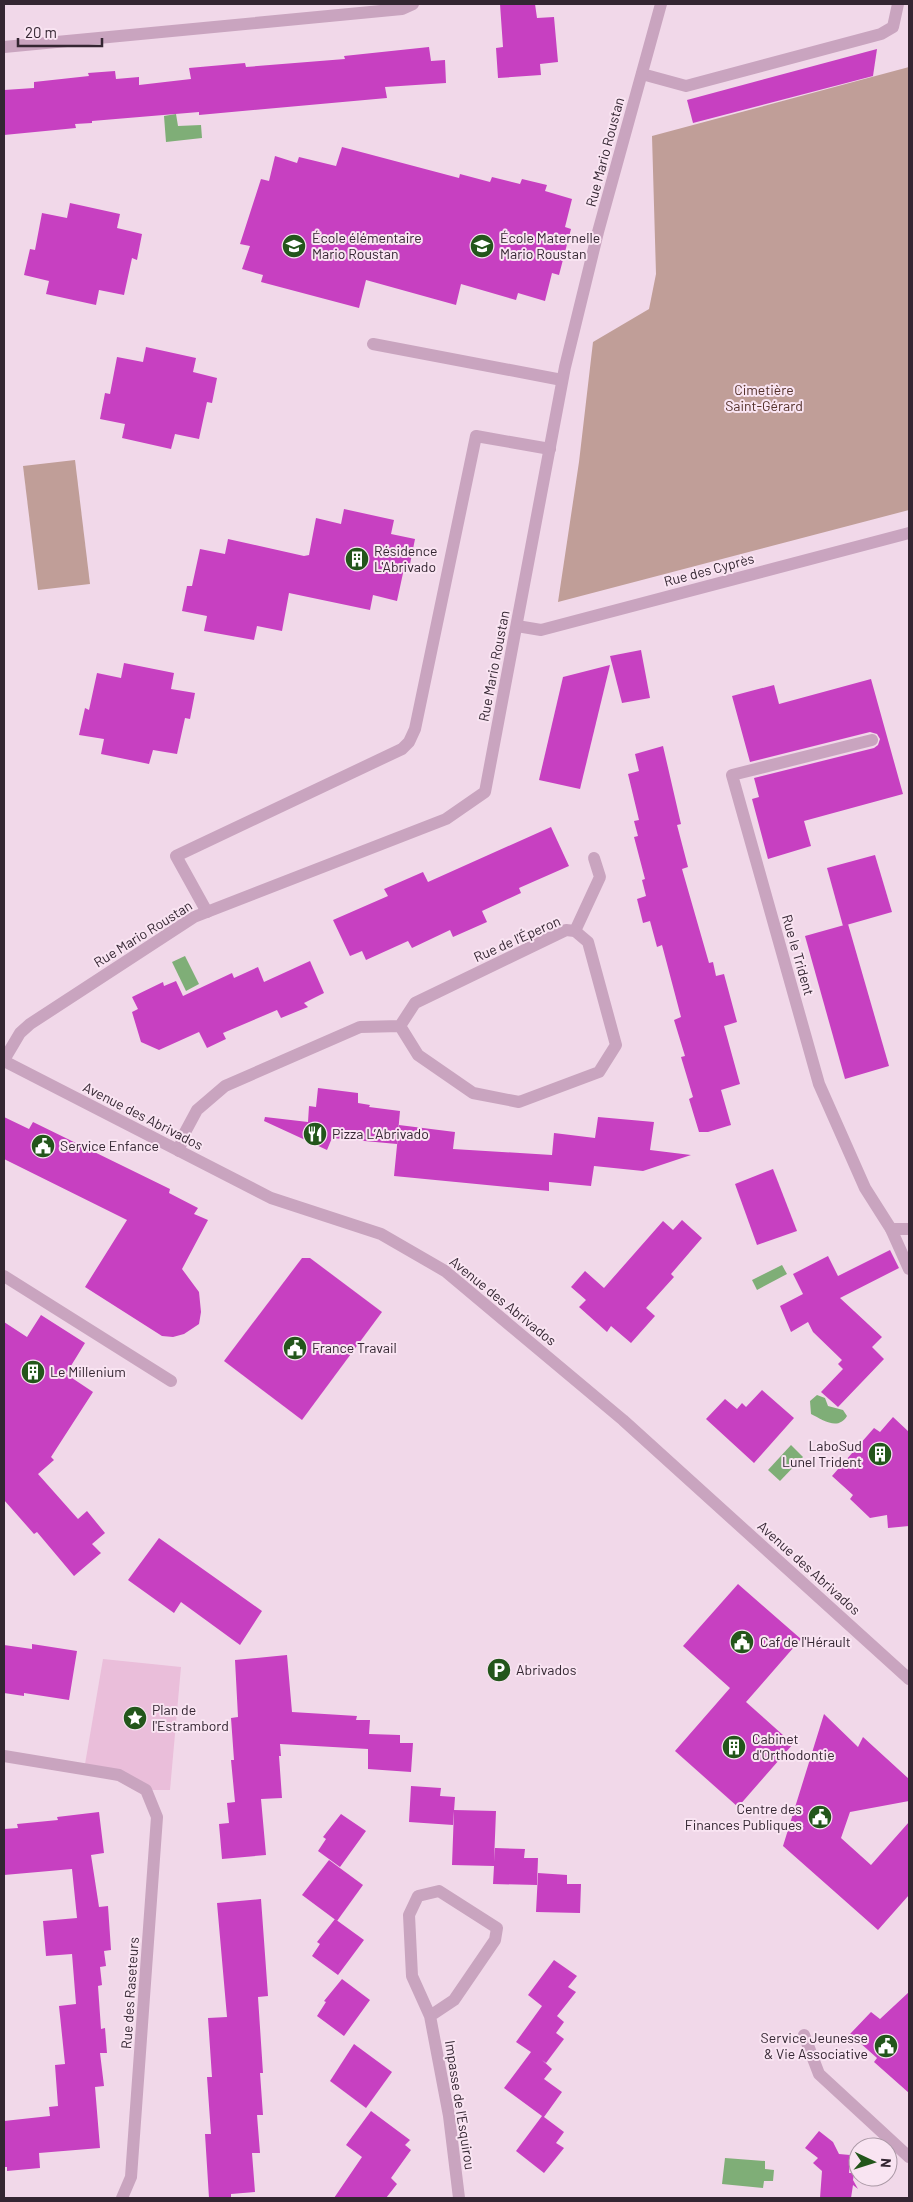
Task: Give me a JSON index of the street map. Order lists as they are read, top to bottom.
{
  "streets": {
    "street": [
      "Rue Mario Roustan",
      "Rue des Cyprès",
      "Rue de l'Éperon",
      "Rue le Trident",
      "Avenue des Abrivados",
      "Rue des Raseteurs",
      "Impasse de l'Esquirou"
    ]
  },
  "crossings": [
    ["Rue Mario Roustan", "Rue des Cyprès"],
    ["Rue Mario Roustan", "Avenue des Abrivados"]
  ],
  "parks": ["Cimetière Saint-Gérard"],
  "places": {
    "school or university": ["École élémentaire Mario Roustan", "École Maternelle Mario Roustan"],
    "building": [
      "Résidence L'Abrivado",
      "Le Millenium",
      "LaboSud Lunel Trident",
      "Cabinet d'Orthodontie"
    ],
    "restaurant": ["Pizza L’Abrivado"],
    "public building": [
      "Service Enfance",
      "France Travail",
      "Caf de l'Hérault",
      "Centre des Finances Publiques",
      "Service Jeunesse & Vie Associative"
    ],
    "parking": ["Abrivados"],
    "place": ["Plan de l'Estrambord"]
  },
  "scale_bar": "20 m",
  "north": "right"
}
